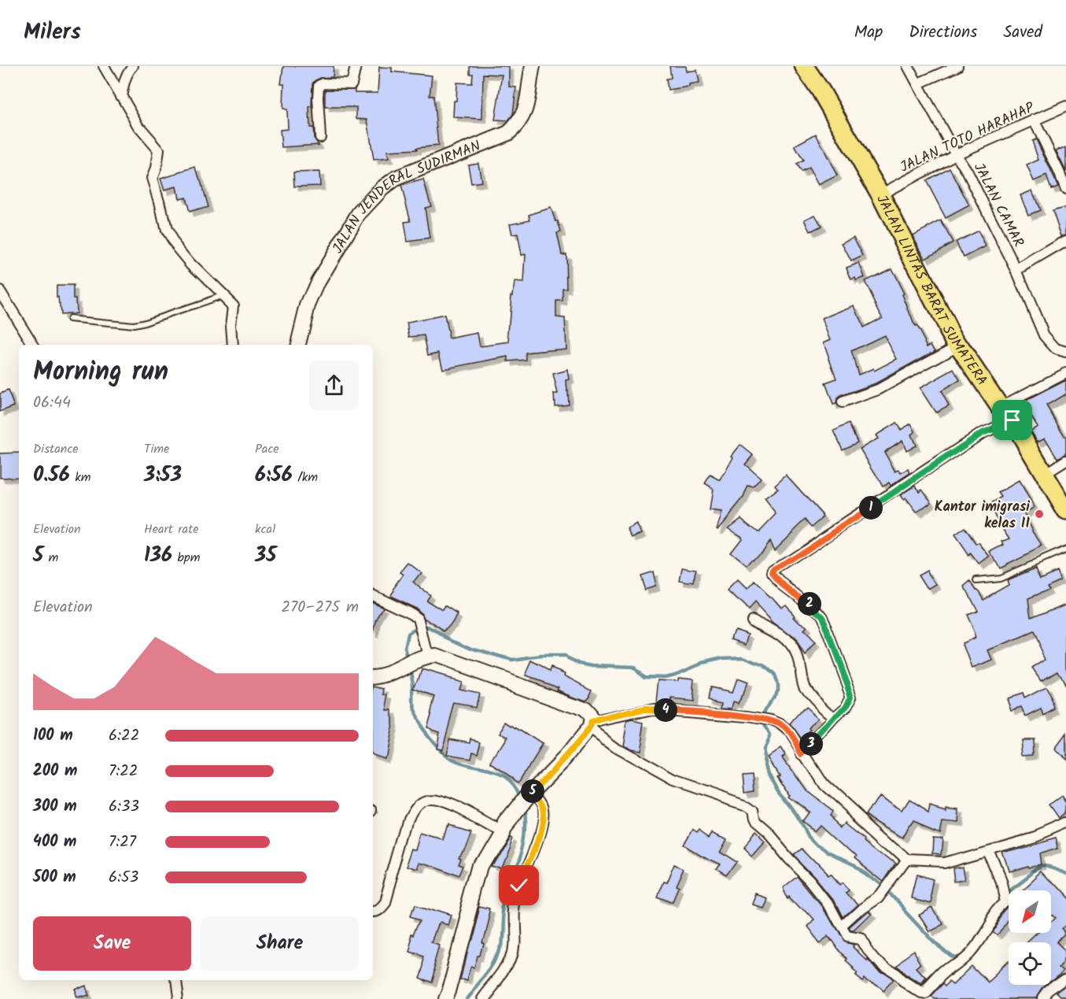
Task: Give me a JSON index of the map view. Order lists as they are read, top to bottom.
{
  "streets": {
    "highway": ["JALAN LINTAS BARAT SUMATERA"],
    "main road": ["JALAN JENDERAL SUDIRMAN"],
    "street": ["JALAN TOTO HARAHAP", "JALAN CAMAR"]
  },
  "crossings": [
    ["JALAN TOTO HARAHAP", "JALAN CAMAR"],
    ["JALAN TOTO HARAHAP", "JALAN LINTAS BARAT SUMATERA"]
  ],
  "places": ["Kantor imigrasi kelas II"],
  "north": "bottom left",
  "page": {
    "header": "Milers",
    "nav": ["Map", "Directions", "Saved"],
    "heading": ["Morning run", "06:44"],
    "stats": [
      ["Distance", "0.56 km"],
      ["Time", "3:53"],
      ["Pace", "6:56 /km"],
      ["Elevation", "5 m"],
      ["Heart rate", "136 bpm"],
      ["kcal", "35"]
    ],
    "pins": [
      "1",
      "2",
      "4",
      "3",
      "5"
    ],
    "chart": ["Elevation", "270–275 m"],
    "list": [
      {
        "name": "100 m",
        "note": "6:22"
      },
      {
        "name": "200 m",
        "note": "7:22"
      },
      {
        "name": "300 m",
        "note": "6:33"
      },
      {
        "name": "400 m",
        "note": "7:27"
      },
      {
        "name": "500 m",
        "note": "6:53"
      }
    ],
    "buttons": ["Save", "Share"]
  }
}
